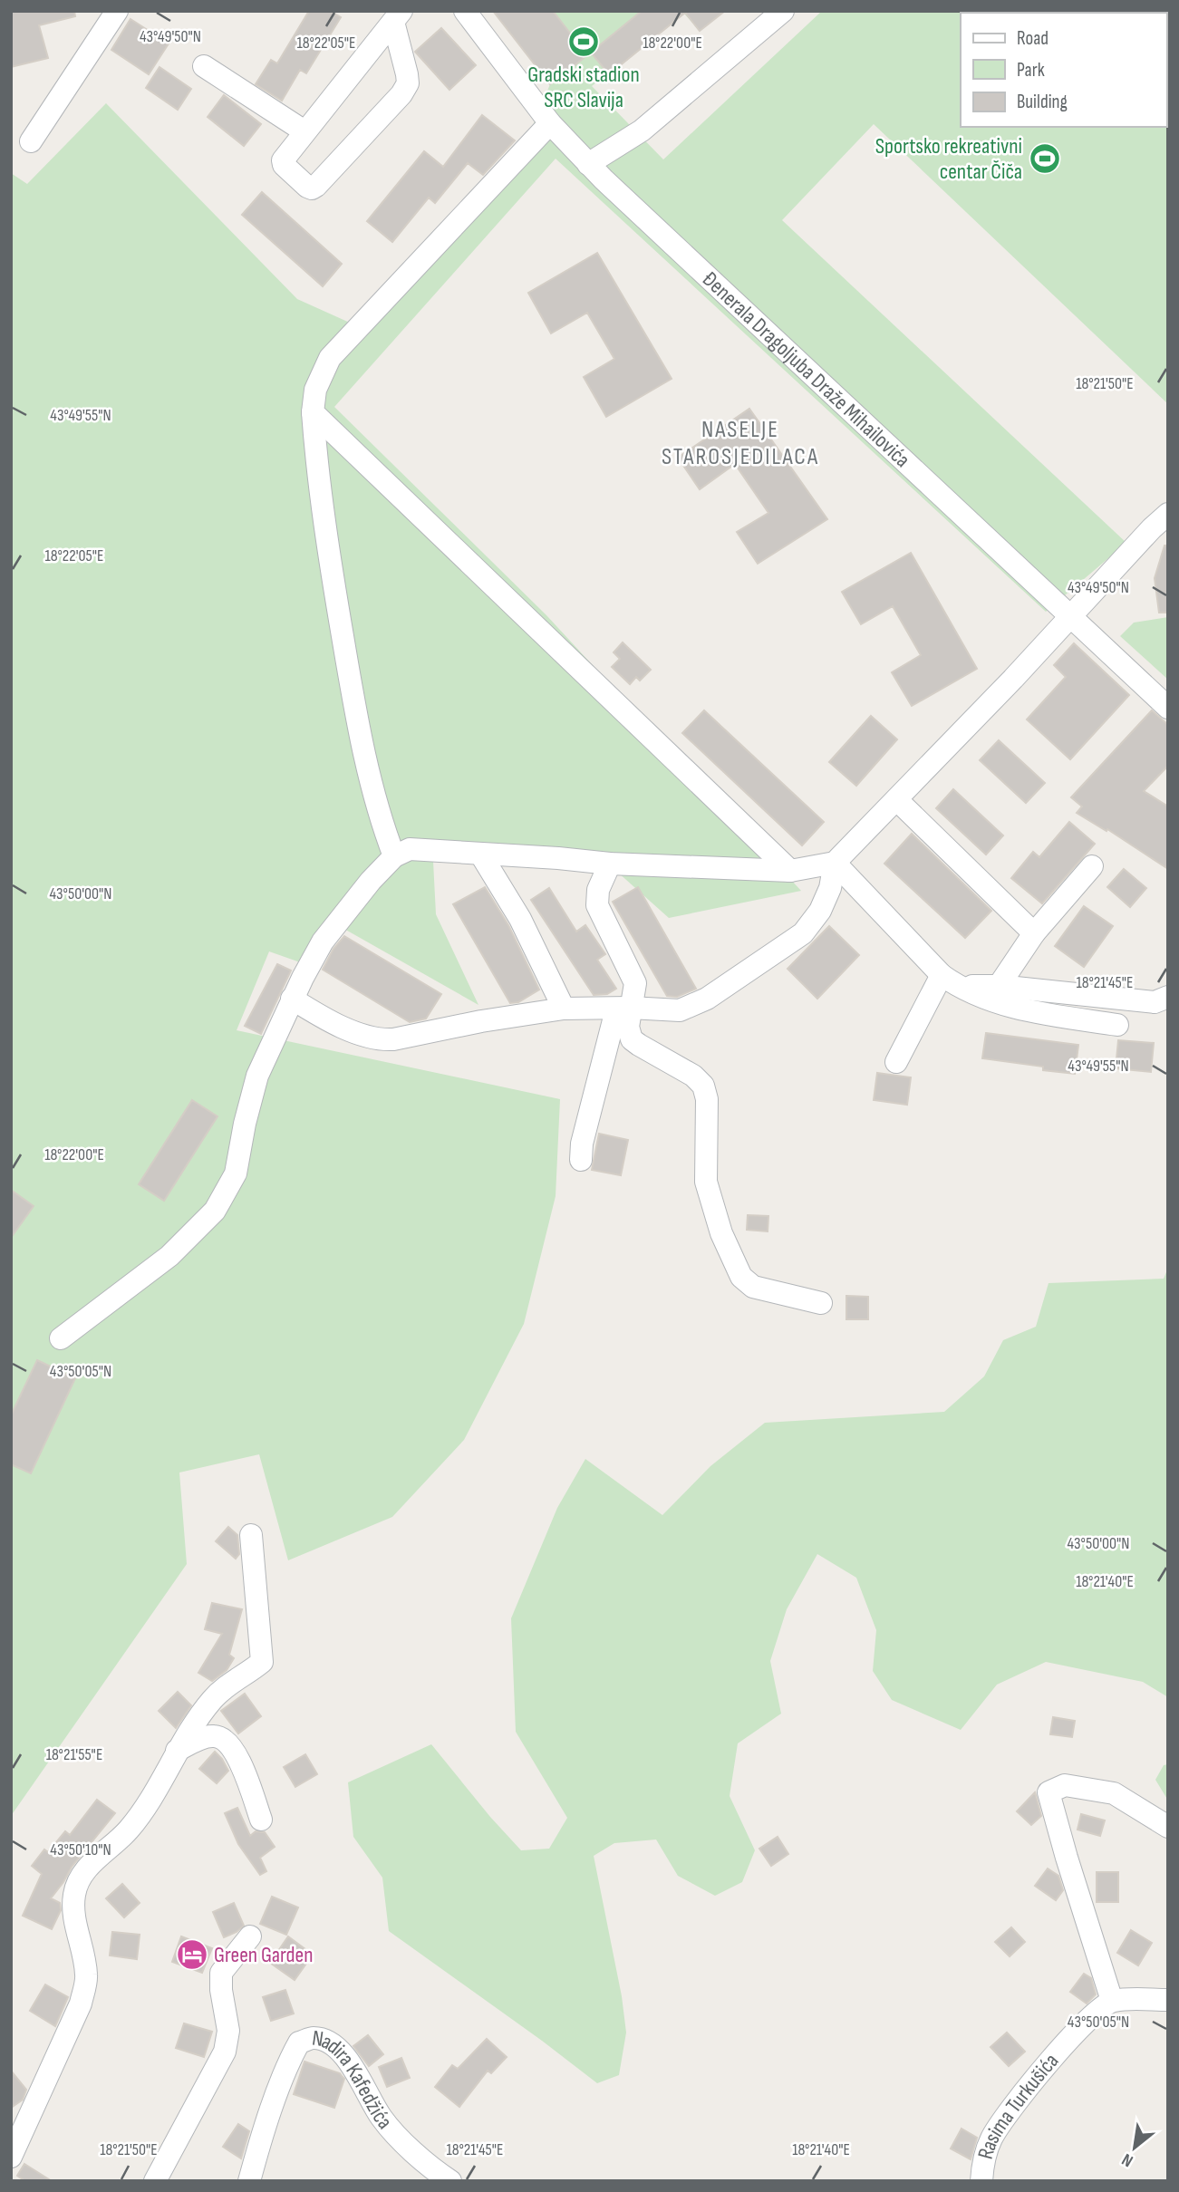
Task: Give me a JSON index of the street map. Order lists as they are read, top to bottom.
{
  "streets": {
    "street": ["Đenerala Dragoljuba Draže Mihailovića", "Nadira Kafedžića", "Rasima Turkušića"]
  },
  "districts": ["NASELJE STAROSJEDILACA"],
  "places": {
    "sports": ["Gradski stadion SRC Slavija", "Sportsko rekreativni centar Čiča"],
    "hotel": ["Green Garden"]
  },
  "legend": ["Road", "Park", "Building"],
  "north": "bottom left",
  "coordinates": [
    "43°49'50\"N",
    "18°22'05\"E",
    "18°22'00\"E",
    "18°21'50\"E",
    "43°49'55\"N",
    "43°50'00\"N",
    "18°21'45\"E",
    "43°50'05\"N",
    "18°21'40\"E",
    "18°21'55\"E",
    "43°50'10\"N"
  ]
}
